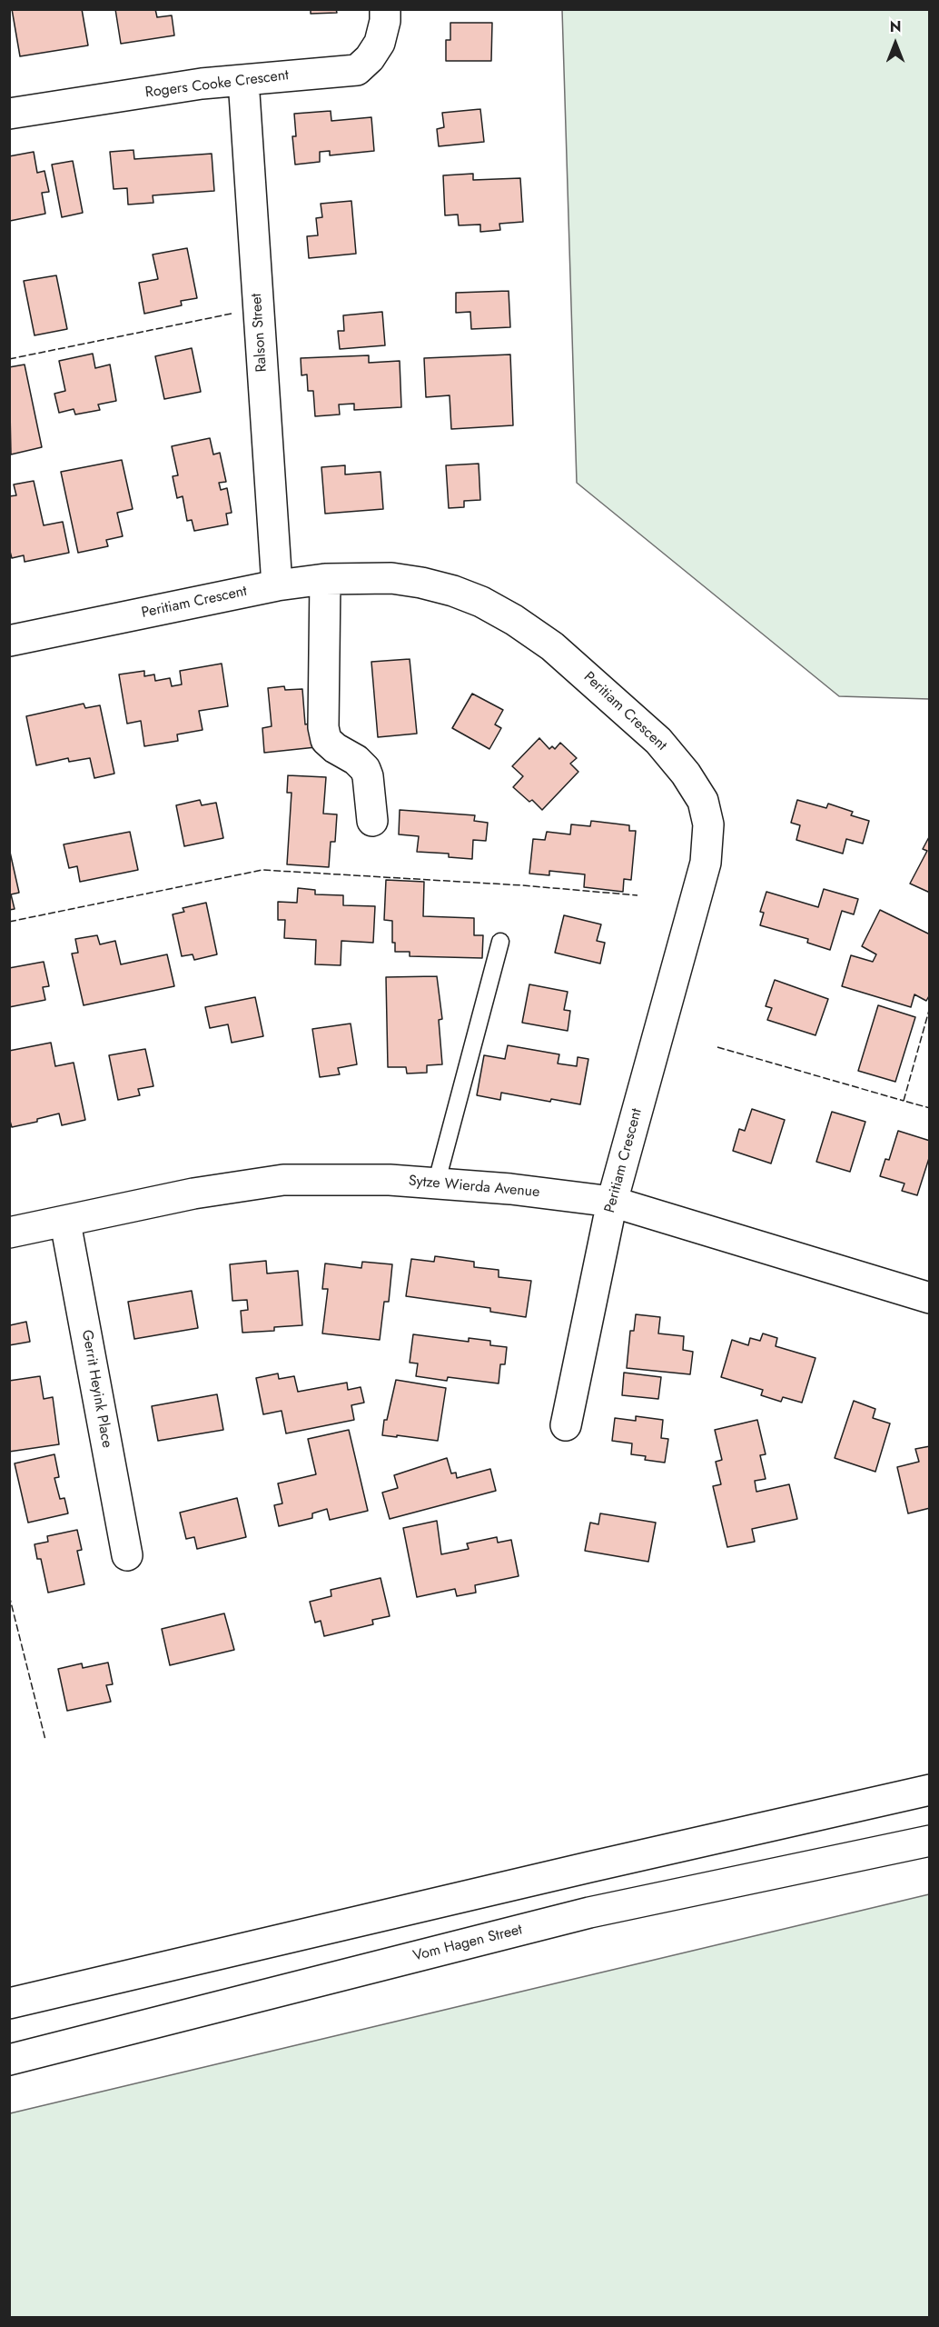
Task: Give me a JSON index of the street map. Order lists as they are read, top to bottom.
{
  "streets": {
    "street": [
      "Rogers Cooke Crescent",
      "Ralson Street",
      "Peritiam Crescent",
      "Sytze Wierda Avenue",
      "Gerrit Heyink Place",
      "Vom Hagen Street"
    ]
  },
  "crossings": [
    ["Rogers Cooke Crescent", "Ralson Street"],
    ["Ralson Street", "Peritiam Crescent"],
    ["Peritiam Crescent", "Sytze Wierda Avenue"],
    ["Sytze Wierda Avenue", "Gerrit Heyink Place"]
  ],
  "north": "top"
}
